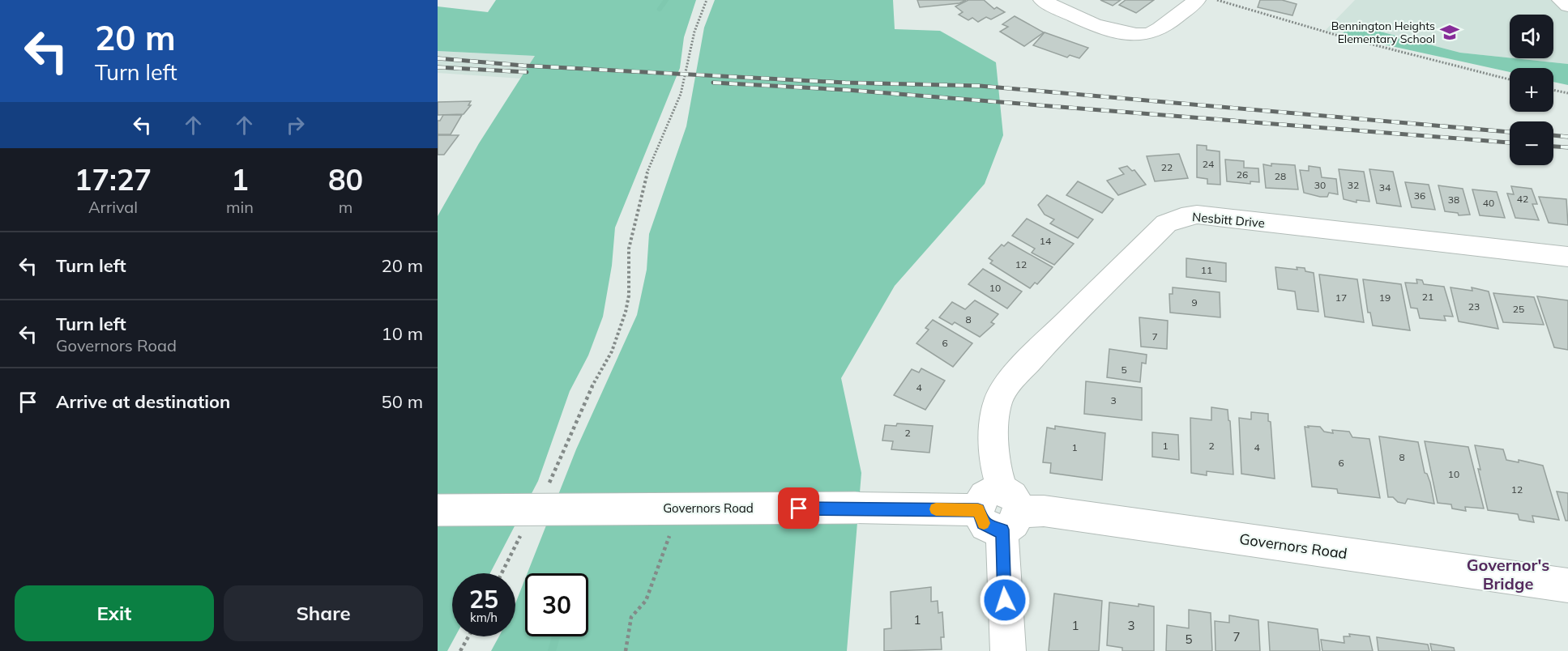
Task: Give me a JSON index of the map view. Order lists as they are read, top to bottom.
{
  "streets": {
    "street": ["Nesbitt Drive", "Governors Road"]
  },
  "crossings": [
    ["Nesbitt Drive", "Governors Road"]
  ],
  "districts": ["Governor's Bridge"],
  "places": {
    "school or university": ["Bennington Heights Elementary School"]
  },
  "house_numbers": [
    "24",
    "22",
    "26",
    "28",
    "30",
    "32",
    "34",
    "36",
    "42",
    "38",
    "40",
    "14",
    "12",
    "11",
    "10",
    "21",
    "17",
    "19",
    "9",
    "23",
    "25",
    "8",
    "7",
    "6",
    "5",
    "4",
    "3",
    "2",
    "1",
    "2",
    "1",
    "4",
    "8",
    "6",
    "10",
    "12",
    "1",
    "1",
    "3",
    "7",
    "5"
  ],
  "page": {
    "turn": ["20 m", "Turn left"],
    "map_buttons": ["+", "−"],
    "eta": [
      "17:27",
      "Arrival",
      "1",
      "min",
      "80",
      "m"
    ],
    "list": [
      {
        "name": "Turn left",
        "value": "20 m"
      },
      {
        "name": "Turn left",
        "note": "Governors Road",
        "value": "10 m"
      },
      {
        "name": "Arrive at destination",
        "value": "50 m"
      }
    ],
    "speed": "25 km/h",
    "limit": "30",
    "buttons": ["Exit", "Share"]
  }
}
